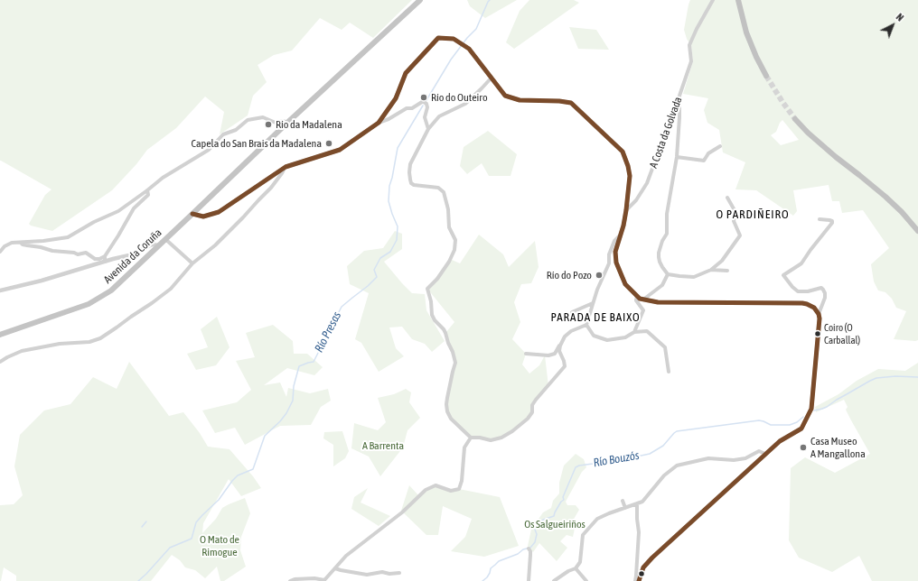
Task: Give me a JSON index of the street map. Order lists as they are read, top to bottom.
{
  "streets": {
    "main road": ["Avenida da Coruña"],
    "street": ["A Costa da Golvada"]
  },
  "districts": ["O PARDIÑEIRO", "PARADA DE BAIXO"],
  "water": ["Río Presas", "Río Bouzós"],
  "parks": ["A Barrenta", "Os Salgueiriños", "O Mato de Rimogue"],
  "places": [
    "Río do Outeiro",
    "Río da Madalena",
    "Capela do San Brais da Madalena",
    "Río do Pozo",
    "Coiro (O Carballal)",
    "Casa Museo A Mangallona"
  ],
  "north": "top right"
}
